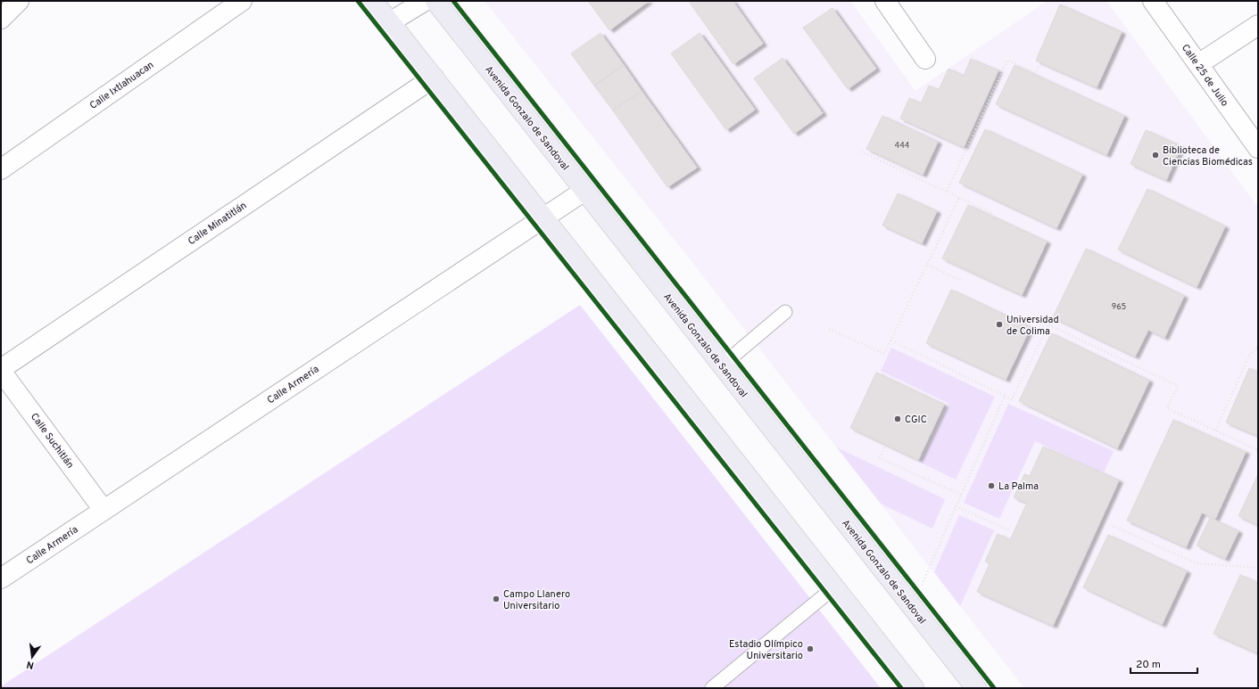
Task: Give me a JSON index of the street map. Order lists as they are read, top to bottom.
{
  "streets": {
    "main road": ["Avenida Gonzalo de Sandoval"],
    "street": [
      "Calle 25 de Julio",
      "Calle Ixtlahuacan",
      "Calle Minatitlán",
      "Calle Armería",
      "Calle Suchitlán"
    ]
  },
  "crossings": [
    ["Avenida Gonzalo de Sandoval", "Calle Armería"],
    ["Calle Minatitlán", "Calle Suchitlán"],
    ["Calle Armería", "Calle Suchitlán"]
  ],
  "places": [
    "Biblioteca de Ciencias Biomédicas",
    "Universidad de Colima",
    "CGIC",
    "La Palma",
    "Campo Llanero Universitario",
    "Estadio Olímpico Universitario"
  ],
  "house_numbers": ["444", "965"],
  "scale_bar": "20 m",
  "north": "bottom"
}
